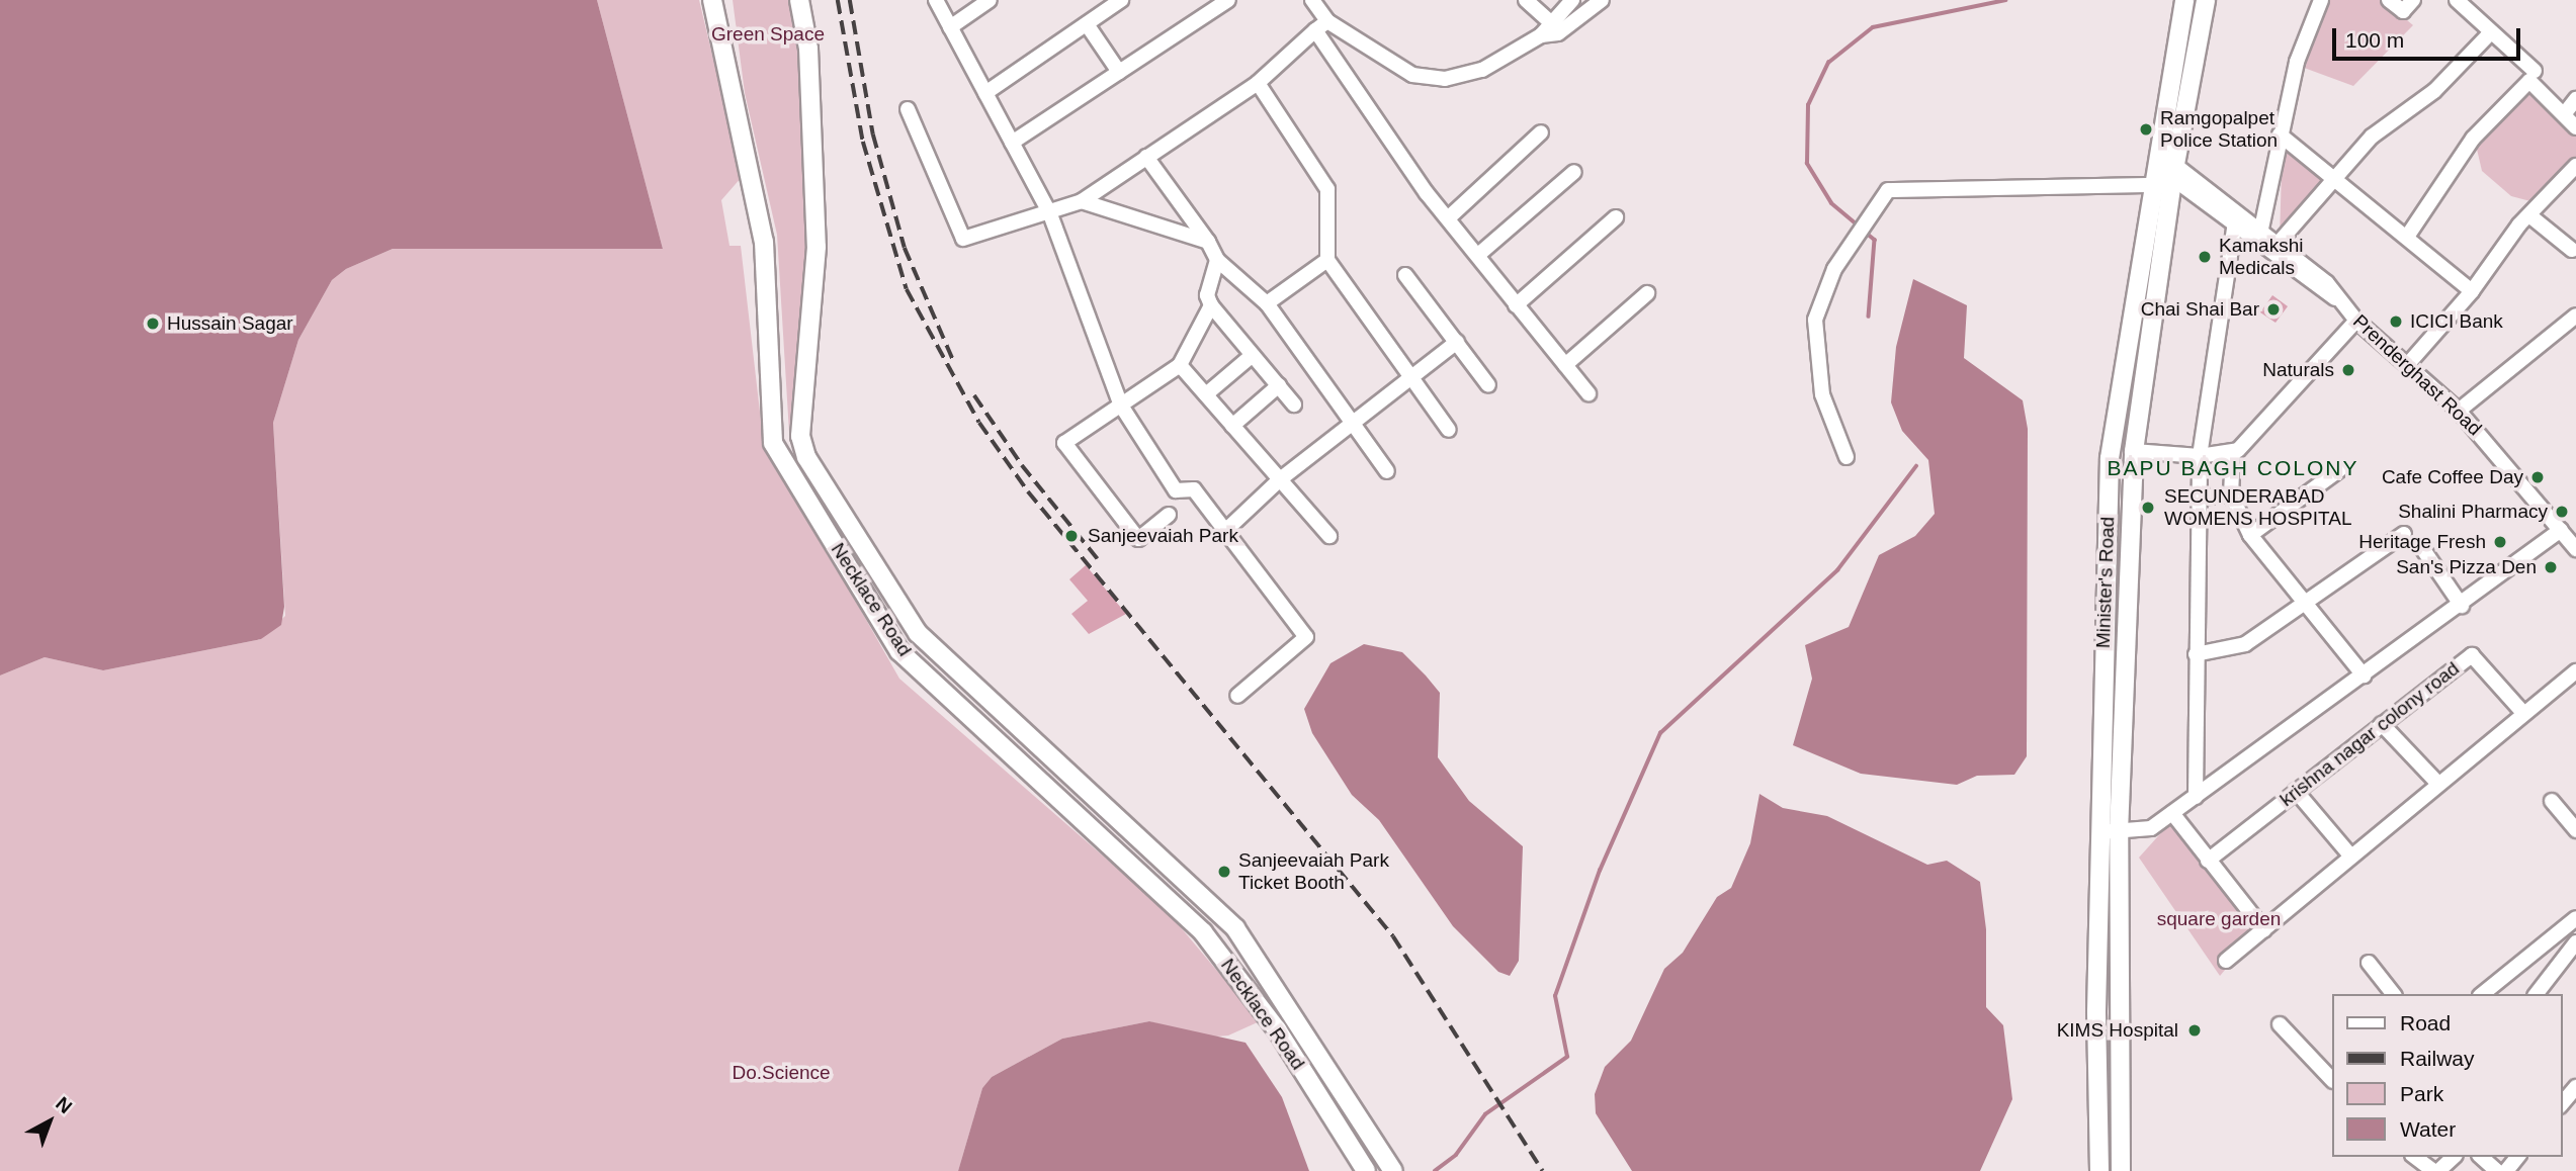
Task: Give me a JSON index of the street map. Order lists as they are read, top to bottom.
{
  "streets": {
    "main road": ["Minister's Road", "Necklace Road"],
    "street": ["Prenderghast Road", "krishna nagar colony road"]
  },
  "crossings": [
    ["Prenderghast Road", "Minister's Road"]
  ],
  "districts": ["BAPU BAGH COLONY"],
  "parks": ["Green Space", "square garden", "Do.Science"],
  "places": [
    "Ramgopalpet Police Station",
    "Kamakshi Medicals",
    "Chai Shai Bar",
    "ICICI Bank",
    "Hussain Sagar",
    "Naturals",
    "Cafe Coffee Day",
    "SECUNDERABAD WOMENS HOSPITAL",
    "Shalini Pharmacy",
    "Sanjeevaiah Park",
    "Heritage Fresh",
    "San's Pizza Den",
    "Sanjeevaiah Park Ticket Booth",
    "KIMS Hospital"
  ],
  "legend": [
    "Road",
    "Railway",
    "Park",
    "Water"
  ],
  "scale_bar": "100 m",
  "north": "top right"
}
